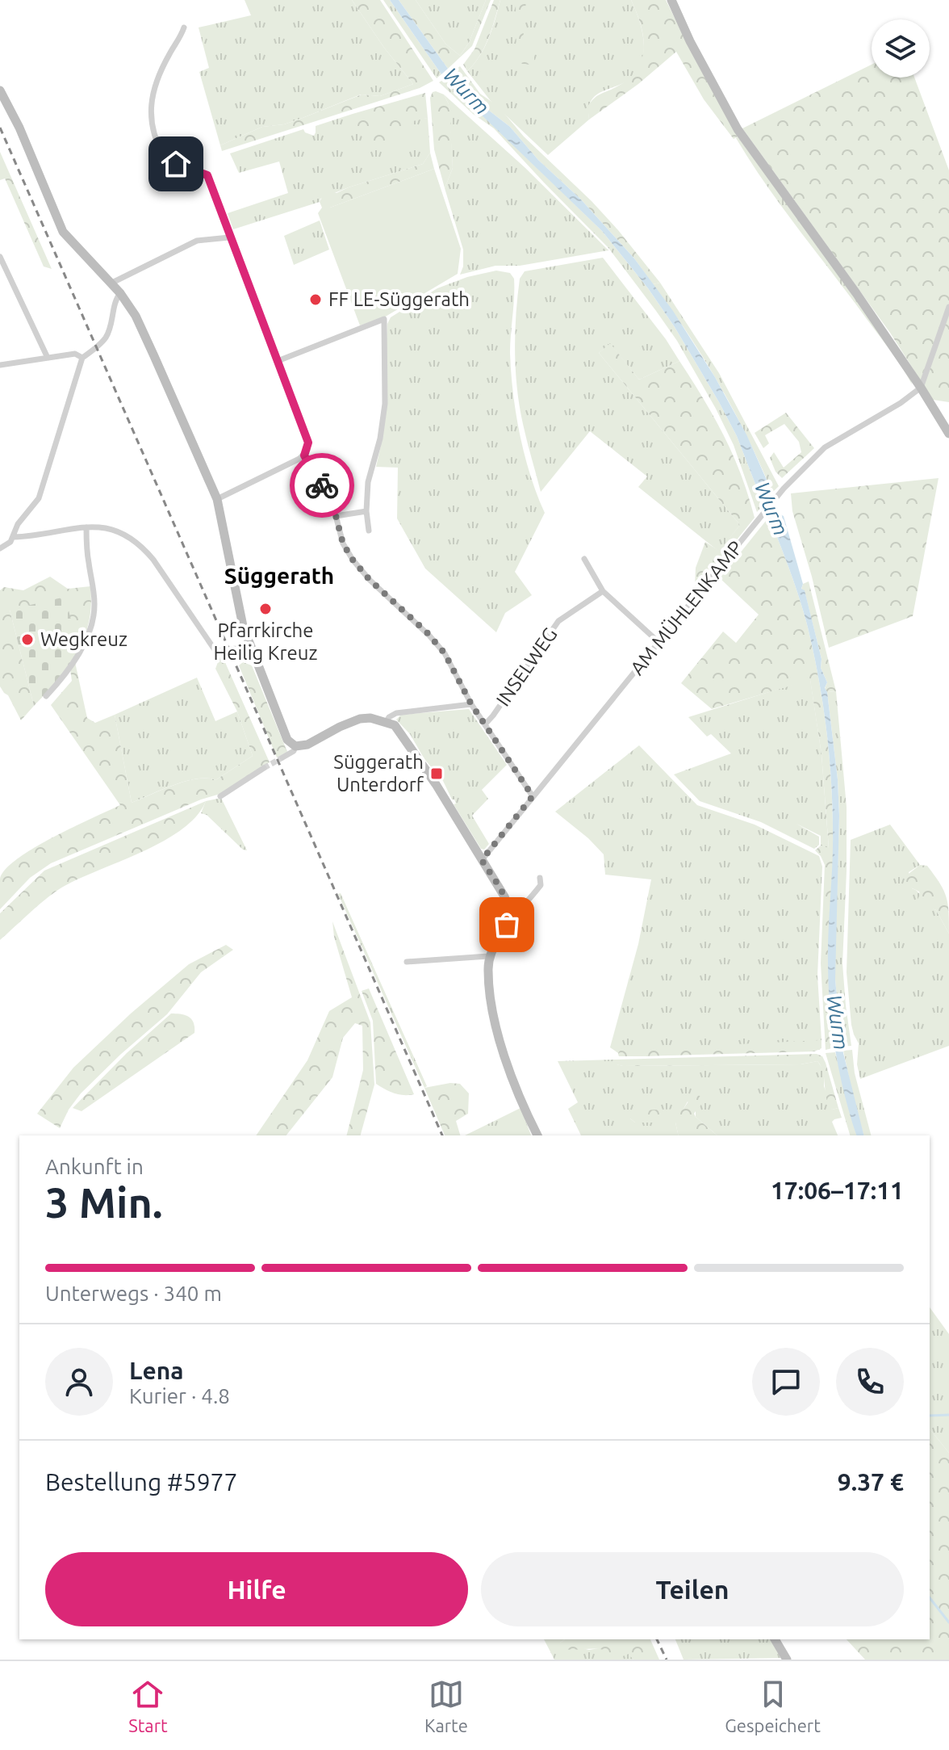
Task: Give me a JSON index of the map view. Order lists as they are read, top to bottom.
{
  "streets": {
    "street": ["AM MÜHLENKAMP", "INSELWEG"]
  },
  "districts": ["Süggerath"],
  "water": ["Wurm"],
  "places": {
    "other": ["FF LE-Süggerath", "Pfarrkirche Heilig Kreuz", "Wegkreuz"],
    "transit": ["Süggerath Unterdorf"]
  },
  "page": {
    "heading": ["3 Min.", "Ankunft in", "17:06–17:11"],
    "panel": [
      "Lena",
      "Kurier · 4.8",
      "Bestellung #5977",
      "9.37 €"
    ],
    "bar": "Unterwegs · 340 m",
    "buttons": ["Hilfe", "Teilen"],
    "tabs": ["Start", "Karte", "Gespeichert"]
  }
}
